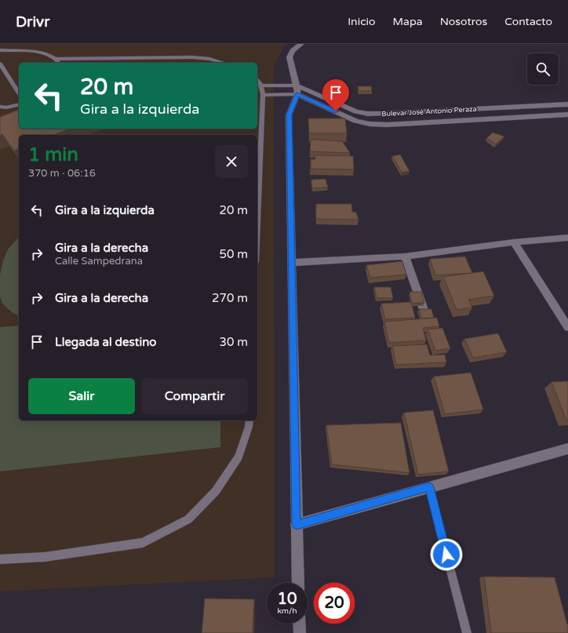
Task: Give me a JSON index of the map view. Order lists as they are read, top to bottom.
{
  "streets": {
    "street": ["Bulevar José Antonio Peraza"]
  },
  "page": {
    "header": "Drivr",
    "nav": [
      "Inicio",
      "Mapa",
      "Nosotros",
      "Contacto"
    ],
    "turn": ["20 m", "Gira a la izquierda"],
    "heading": ["1 min", "370 m · 06:16"],
    "list": [
      {
        "name": "Gira a la izquierda",
        "value": "20 m"
      },
      {
        "name": "Gira a la derecha",
        "note": "Calle Sampedrana",
        "value": "50 m"
      },
      {
        "name": "Gira a la derecha",
        "value": "270 m"
      },
      {
        "name": "Llegada al destino",
        "value": "30 m"
      }
    ],
    "buttons": ["Salir", "Compartir"],
    "speed": "10 km/h",
    "limit": "20"
  }
}
